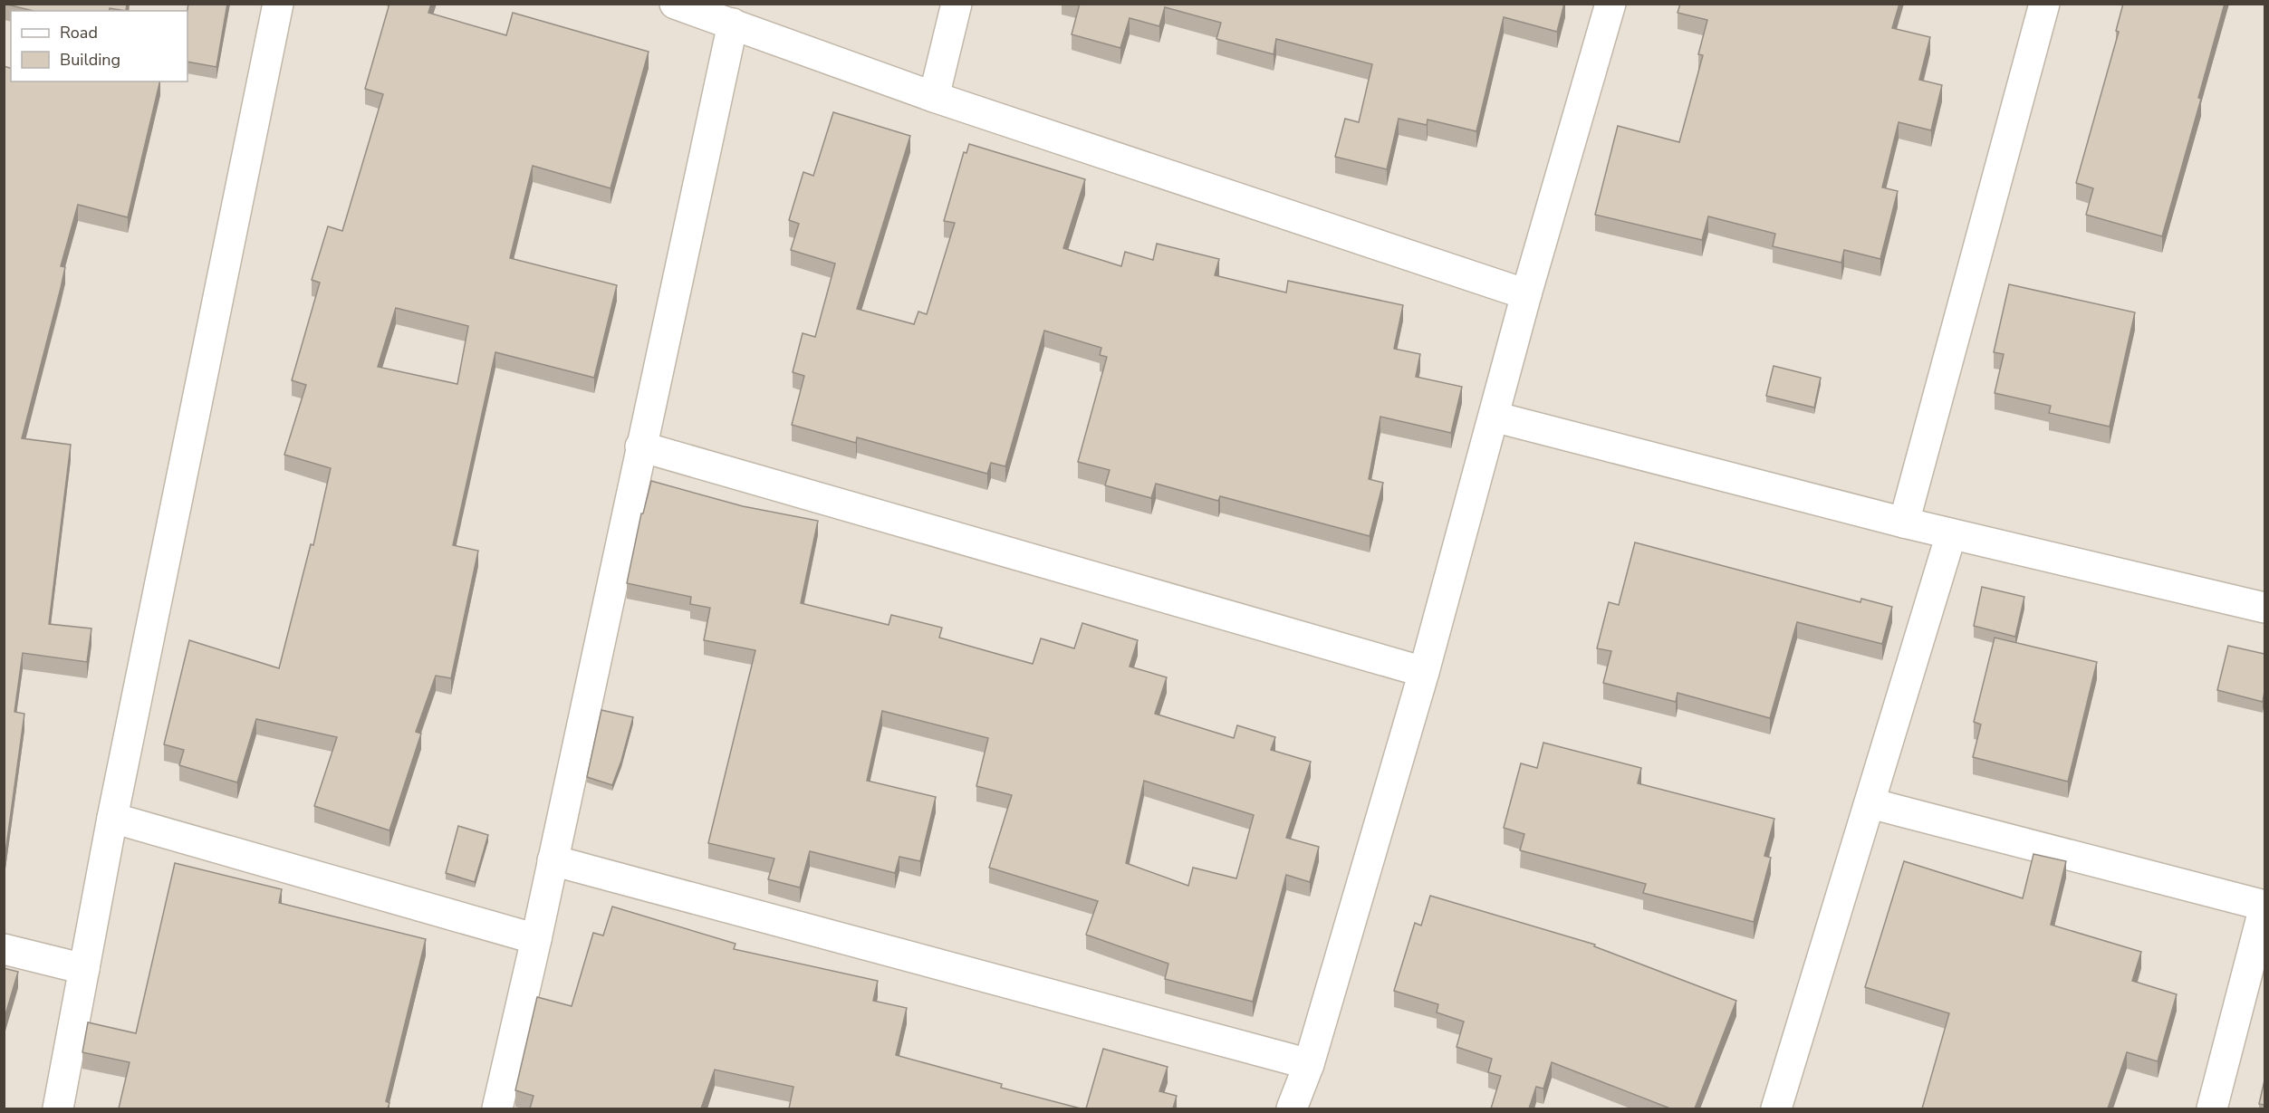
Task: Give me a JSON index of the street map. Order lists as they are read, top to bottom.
{
  "legend": ["Road", "Building"]
}
